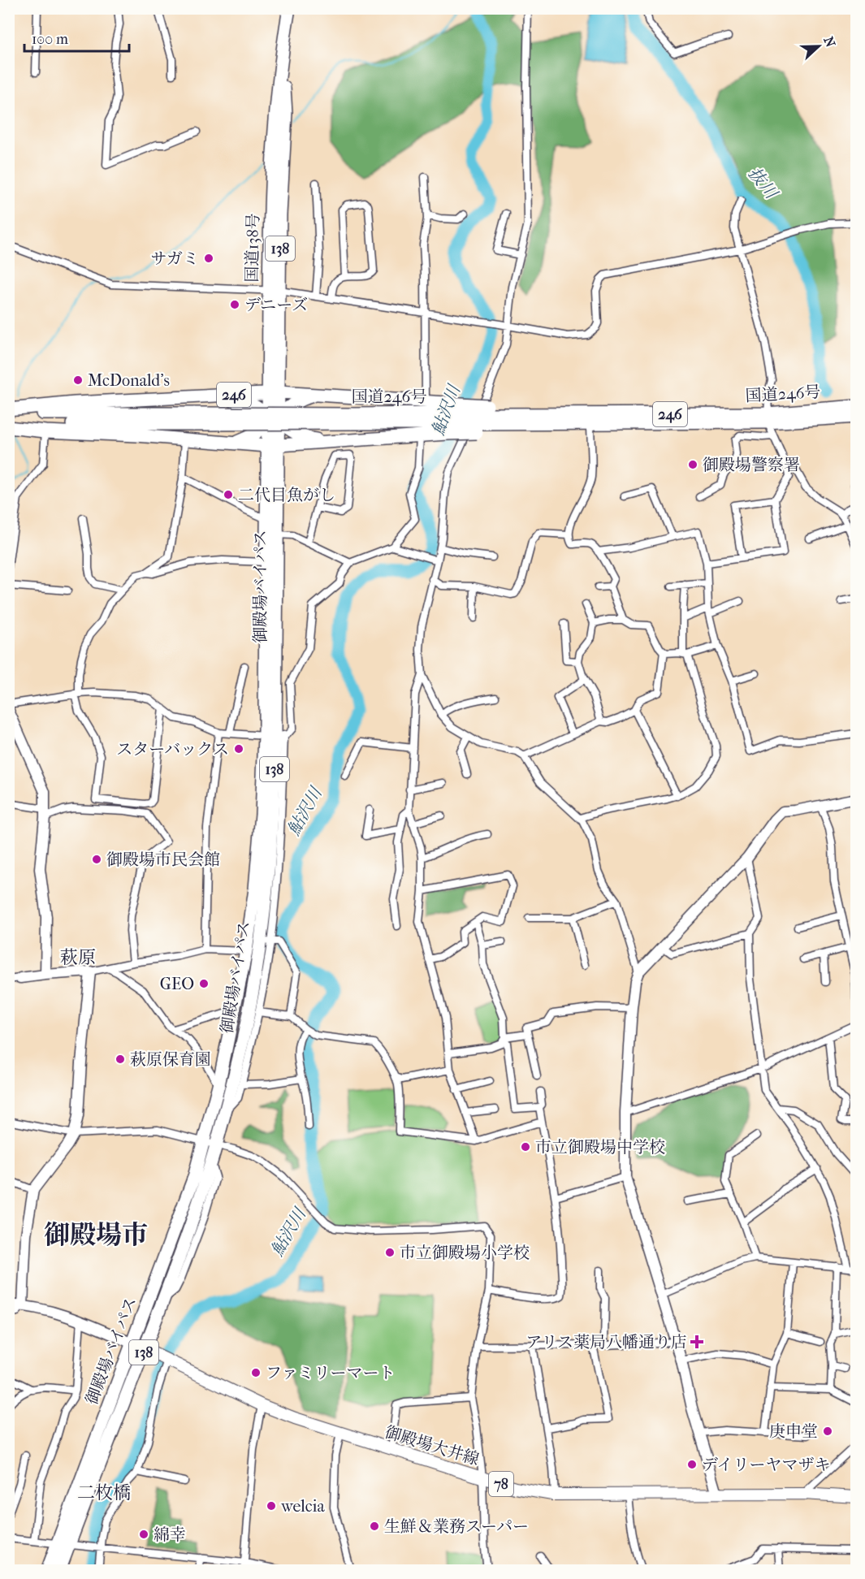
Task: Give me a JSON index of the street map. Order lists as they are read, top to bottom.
{
  "streets": {
    "highway": [
      "国道138号",
      "138",
      "国道246号",
      "246",
      "御殿場バイパス"
    ],
    "main road": ["御殿場大井線", "78"]
  },
  "crossings": [
    ["国道138号", "246"],
    ["国道246号", "246"],
    ["246", "御殿場バイパス"],
    ["御殿場バイパス", "御殿場大井線"]
  ],
  "districts": ["萩原", "御殿場市", "二枚橋"],
  "water": ["抜川", "鮎沢川"],
  "places": {
    "other": [
      "サガミ",
      "デニーズ",
      "McDonald's",
      "御殿場警察署",
      "二代目魚がし",
      "スターバックス",
      "御殿場市民会館",
      "GEO",
      "萩原保育園",
      "市立御殿場中学校",
      "市立御殿場小学校",
      "ファミリーマート",
      "庚申堂",
      "デイリーヤマザキ",
      "welcia",
      "生鮮＆業務スーパー",
      "綿幸"
    ],
    "health": ["アリス薬局八幡通り店"]
  },
  "scale_bar": "100 m",
  "north": "right"
}
